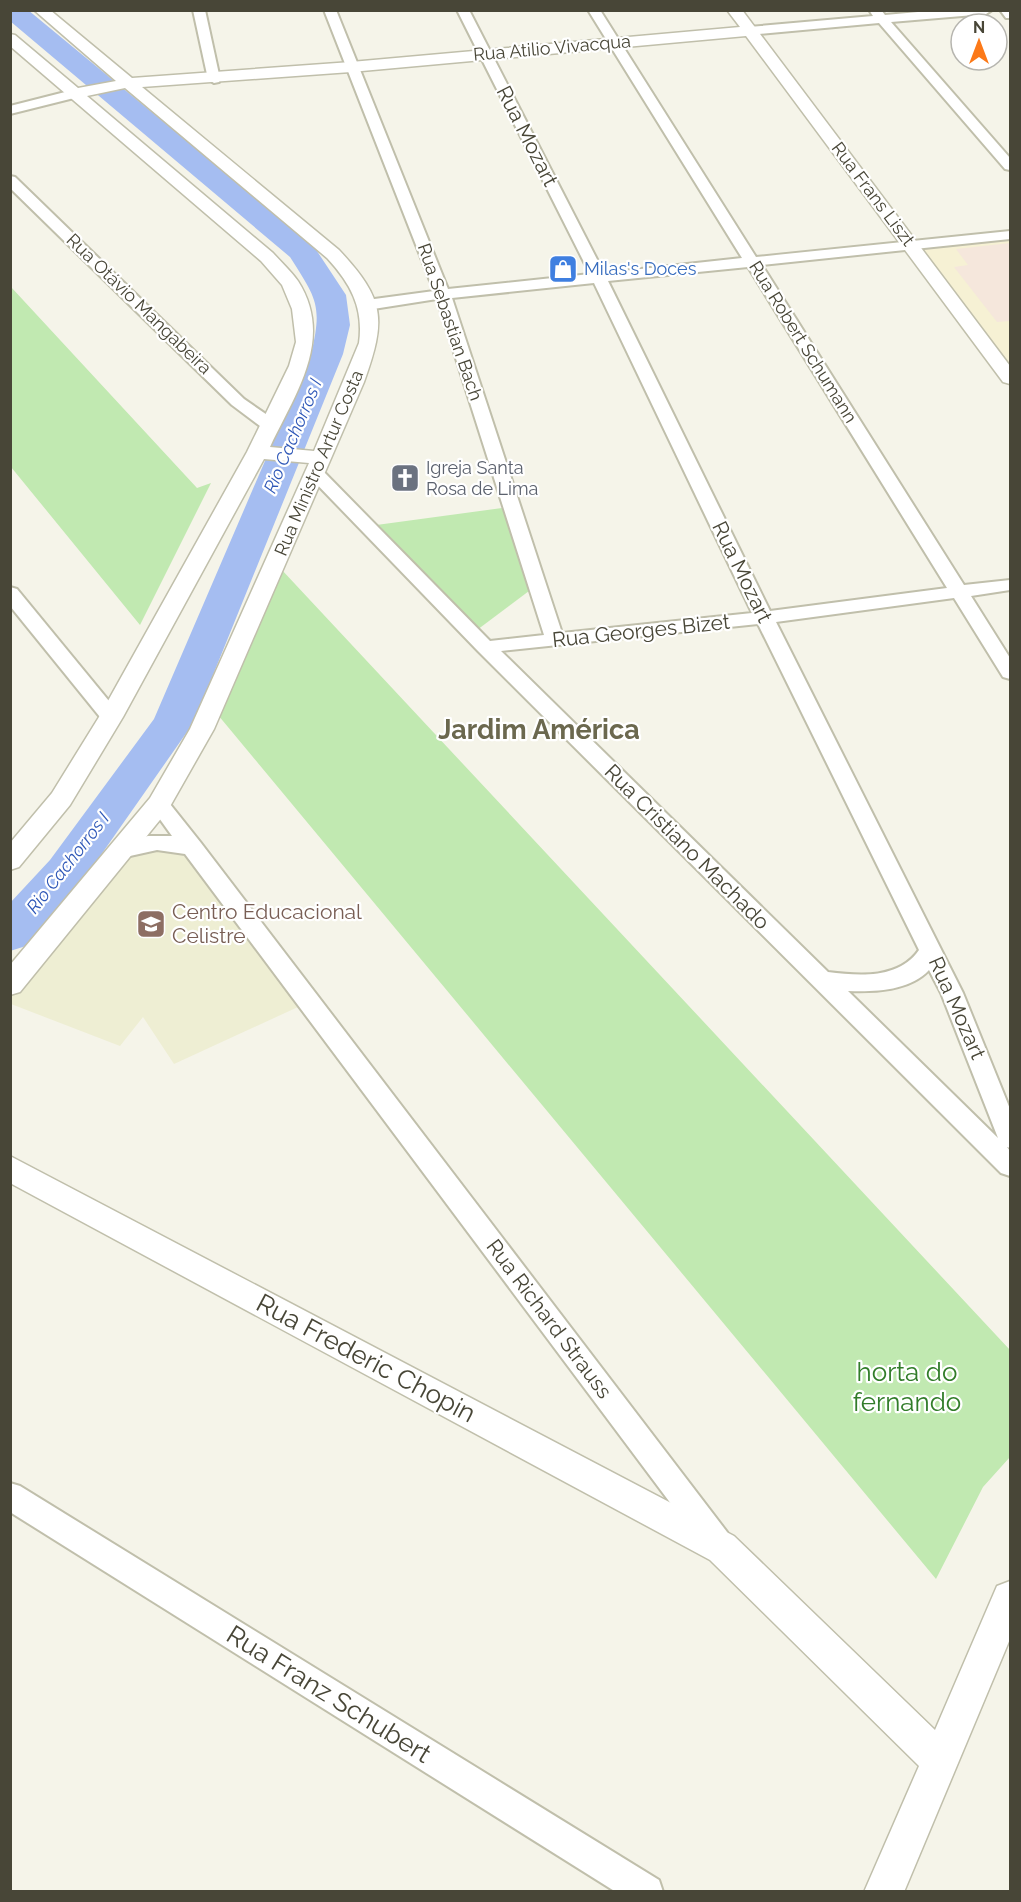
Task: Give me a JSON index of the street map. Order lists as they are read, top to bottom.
{
  "streets": {
    "street": [
      "Rua Atilio Vivacqua",
      "Rua Mozart",
      "Rua Frans Liszt",
      "Rua Otávio Mangabeira",
      "Rua Sebastian Bach",
      "Rua Robert Schumann",
      "Rua Ministro Artur Costa",
      "Rua Georges Bizet",
      "Rua Cristiano Machado",
      "Rua Richard Strauss",
      "Rua Frederic Chopin",
      "Rua Franz Schubert"
    ]
  },
  "crossings": [
    ["Rua Atilio Vivacqua", "Rua Mozart"],
    ["Rua Atilio Vivacqua", "Rua Frans Liszt"],
    ["Rua Atilio Vivacqua", "Rua Sebastian Bach"],
    ["Rua Atilio Vivacqua", "Rua Robert Schumann"],
    ["Rua Atilio Vivacqua", "Rua Ministro Artur Costa"],
    ["Rua Mozart", "Rua Georges Bizet"],
    ["Rua Sebastian Bach", "Rua Georges Bizet"],
    ["Rua Robert Schumann", "Rua Georges Bizet"],
    ["Rua Ministro Artur Costa", "Rua Cristiano Machado"],
    ["Rua Ministro Artur Costa", "Rua Richard Strauss"],
    ["Rua Georges Bizet", "Rua Cristiano Machado"],
    ["Rua Richard Strauss", "Rua Frederic Chopin"]
  ],
  "districts": ["Jardim América"],
  "water": ["Rio Cachorros I"],
  "parks": ["horta do fernando"],
  "places": {
    "shop": ["Milas's Doces"],
    "church": ["Igreja Santa Rosa de Lima"],
    "school or university": ["Centro Educacional Celistre"]
  },
  "north": "top"
}
